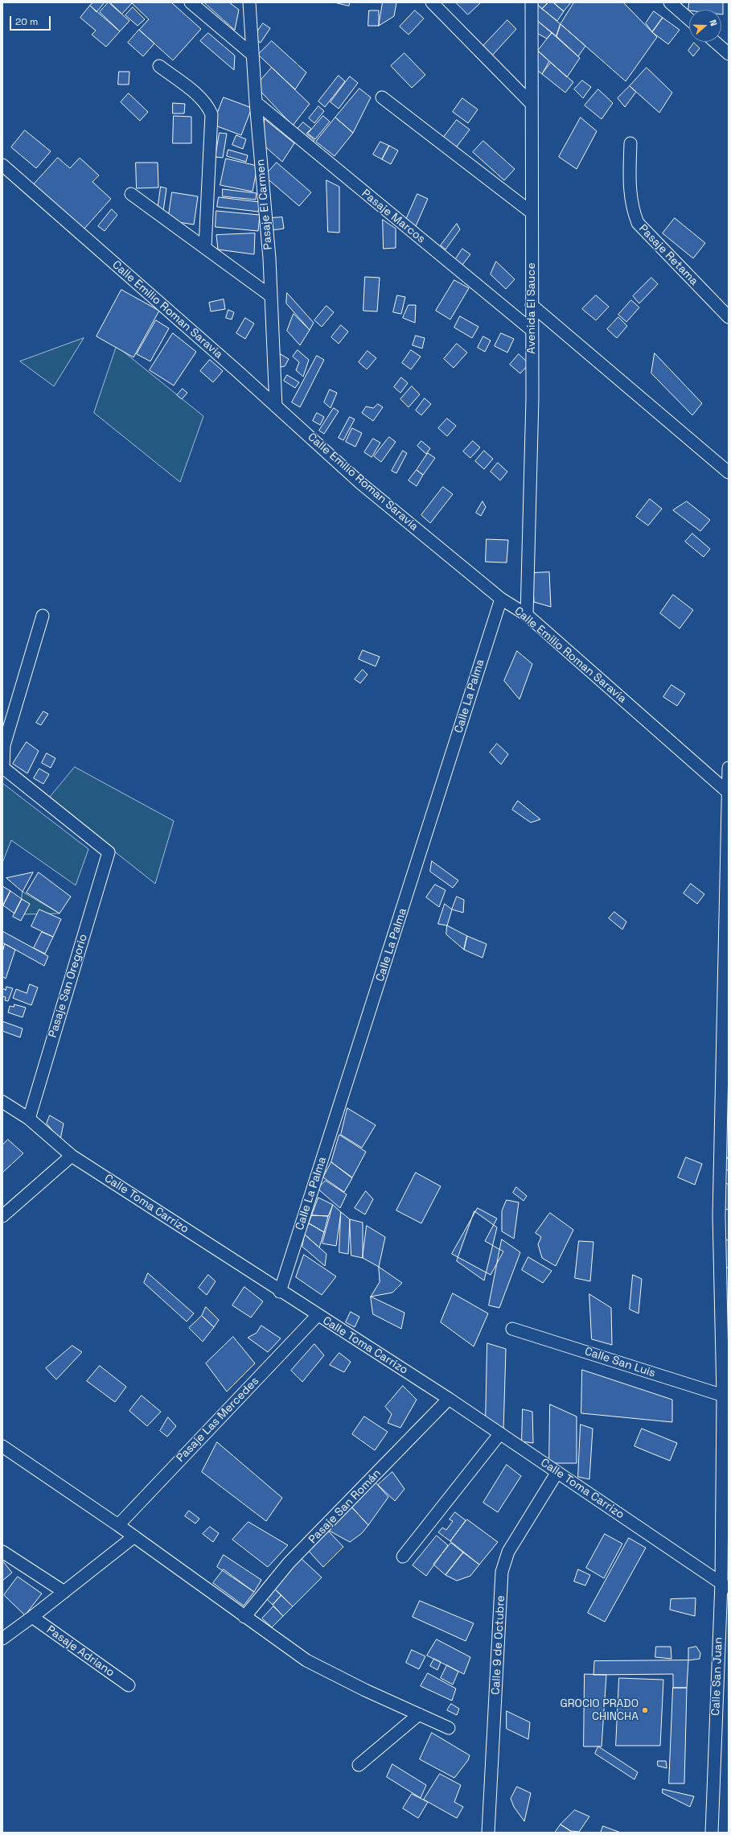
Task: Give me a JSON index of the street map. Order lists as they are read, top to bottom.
{
  "streets": {
    "street": [
      "Pasaje El Carmen",
      "Pasaje Marcos",
      "Pasaje Retama",
      "Avenida El Sauce",
      "Calle Emilio Roman Saravia",
      "Calle La Palma",
      "Pasaje San Oregorio",
      "Calle Toma Carrizo",
      "Calle San Luis",
      "Pasaje Las Mercedes",
      "Pasaje San Román",
      "Calle 9 de Octubre",
      "Pasaje Adriano",
      "Calle San Juan"
    ]
  },
  "crossings": [
    ["Pasaje El Carmen", "Pasaje Marcos"],
    ["Pasaje El Carmen", "Calle Emilio Roman Saravia"],
    ["Pasaje Marcos", "Avenida El Sauce"],
    ["Avenida El Sauce", "Calle Emilio Roman Saravia"],
    ["Calle Emilio Roman Saravia", "Calle La Palma"],
    ["Calle Emilio Roman Saravia", "Calle San Juan"],
    ["Calle La Palma", "Calle Toma Carrizo"],
    ["Pasaje San Oregorio", "Calle Toma Carrizo"],
    ["Calle Toma Carrizo", "Pasaje Las Mercedes"],
    ["Calle Toma Carrizo", "Pasaje San Román"],
    ["Calle Toma Carrizo", "Calle 9 de Octubre"],
    ["Calle Toma Carrizo", "Calle San Juan"],
    ["Calle San Luis", "Calle San Juan"]
  ],
  "places": ["GROCIO PRADO CHINCHA"],
  "scale_bar": "20 m",
  "north": "right"
}
